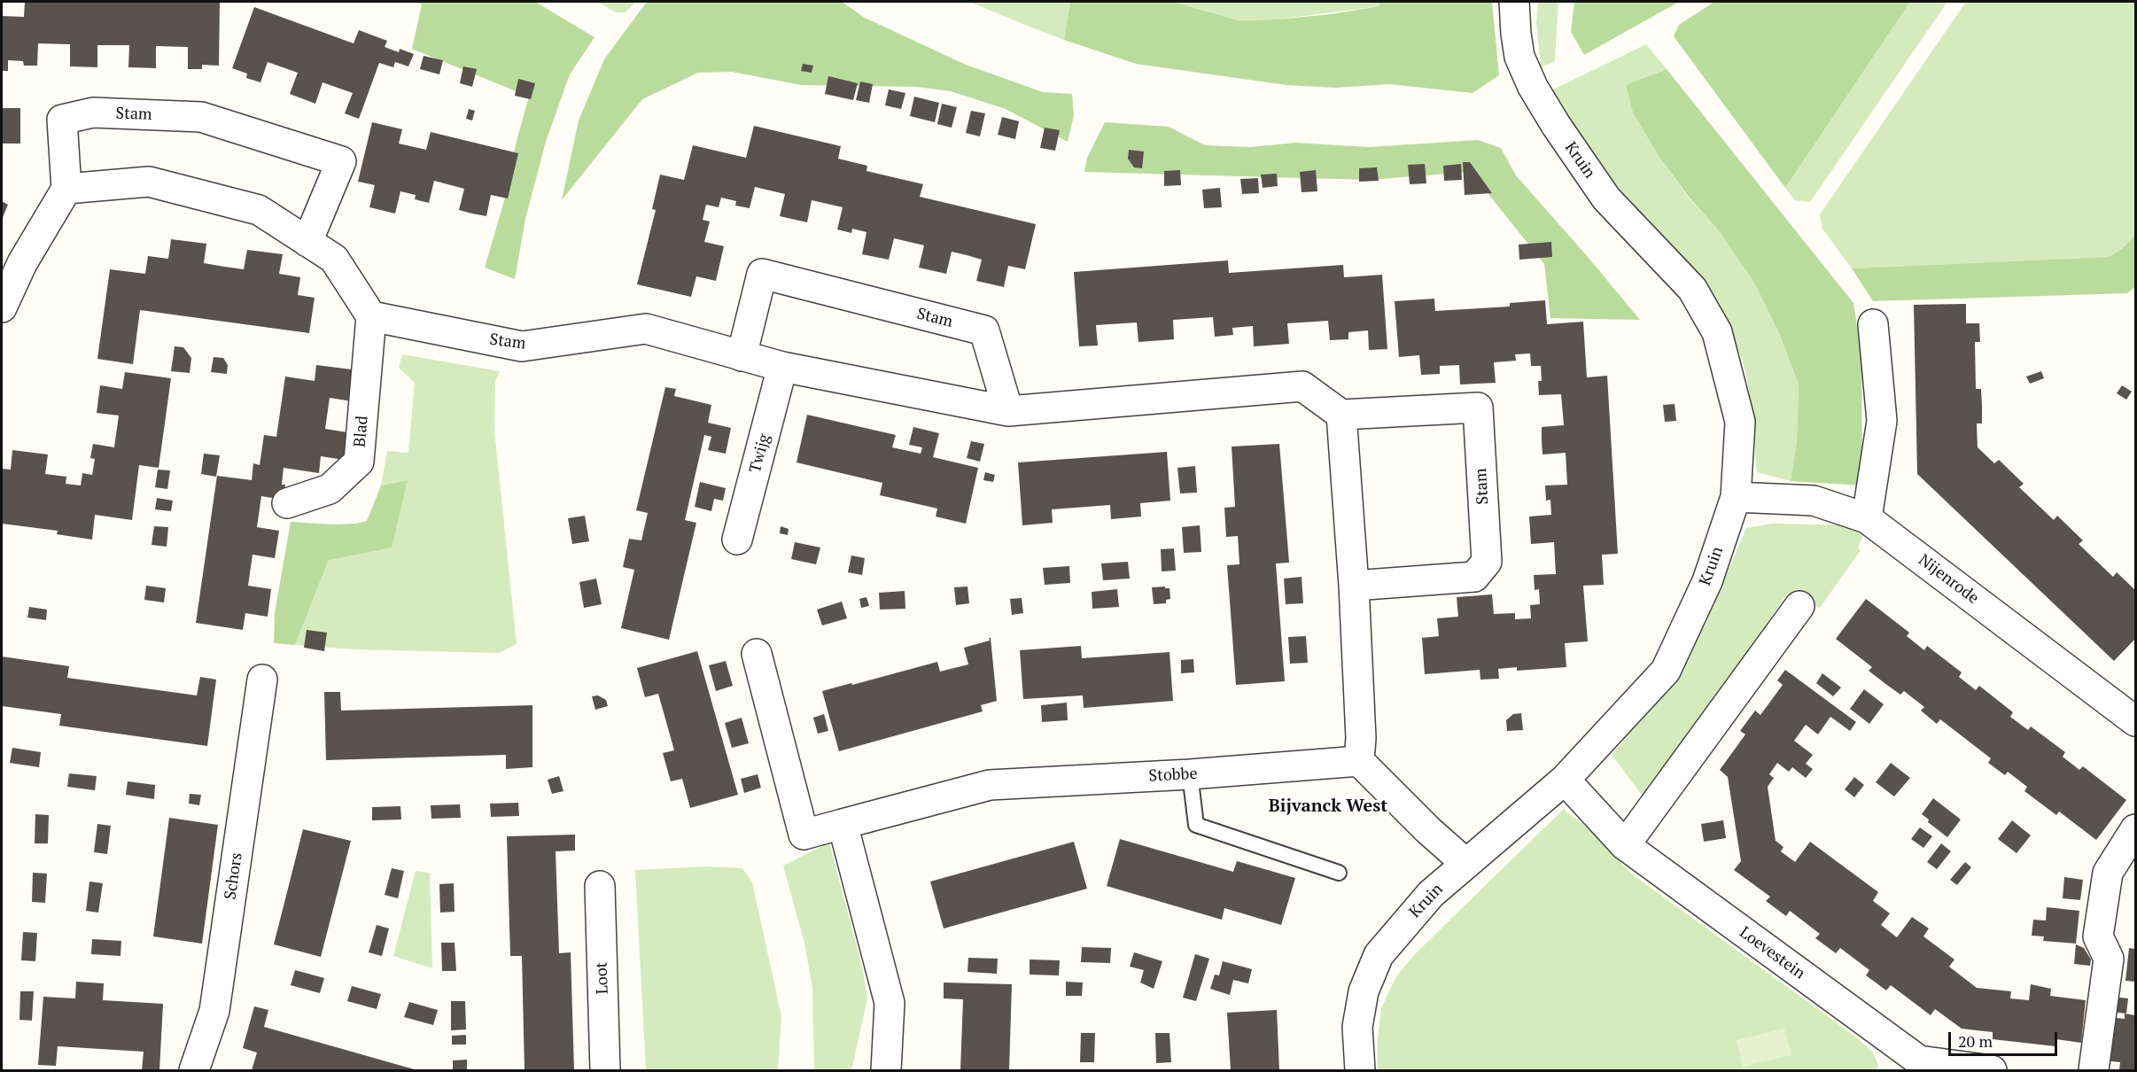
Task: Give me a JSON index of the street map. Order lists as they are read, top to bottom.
{
  "streets": {
    "street": [
      "Stam",
      "Kruin",
      "Blad",
      "Twijg",
      "Nijenrode",
      "Stobbe",
      "Schors",
      "Loevestein",
      "Loot"
    ]
  },
  "crossings": [
    ["Stam", "Blad"],
    ["Stam", "Twijg"],
    ["Kruin", "Nijenrode"],
    ["Kruin", "Loevestein"]
  ],
  "districts": ["Bijvanck West"],
  "scale_bar": "20 m"
}
